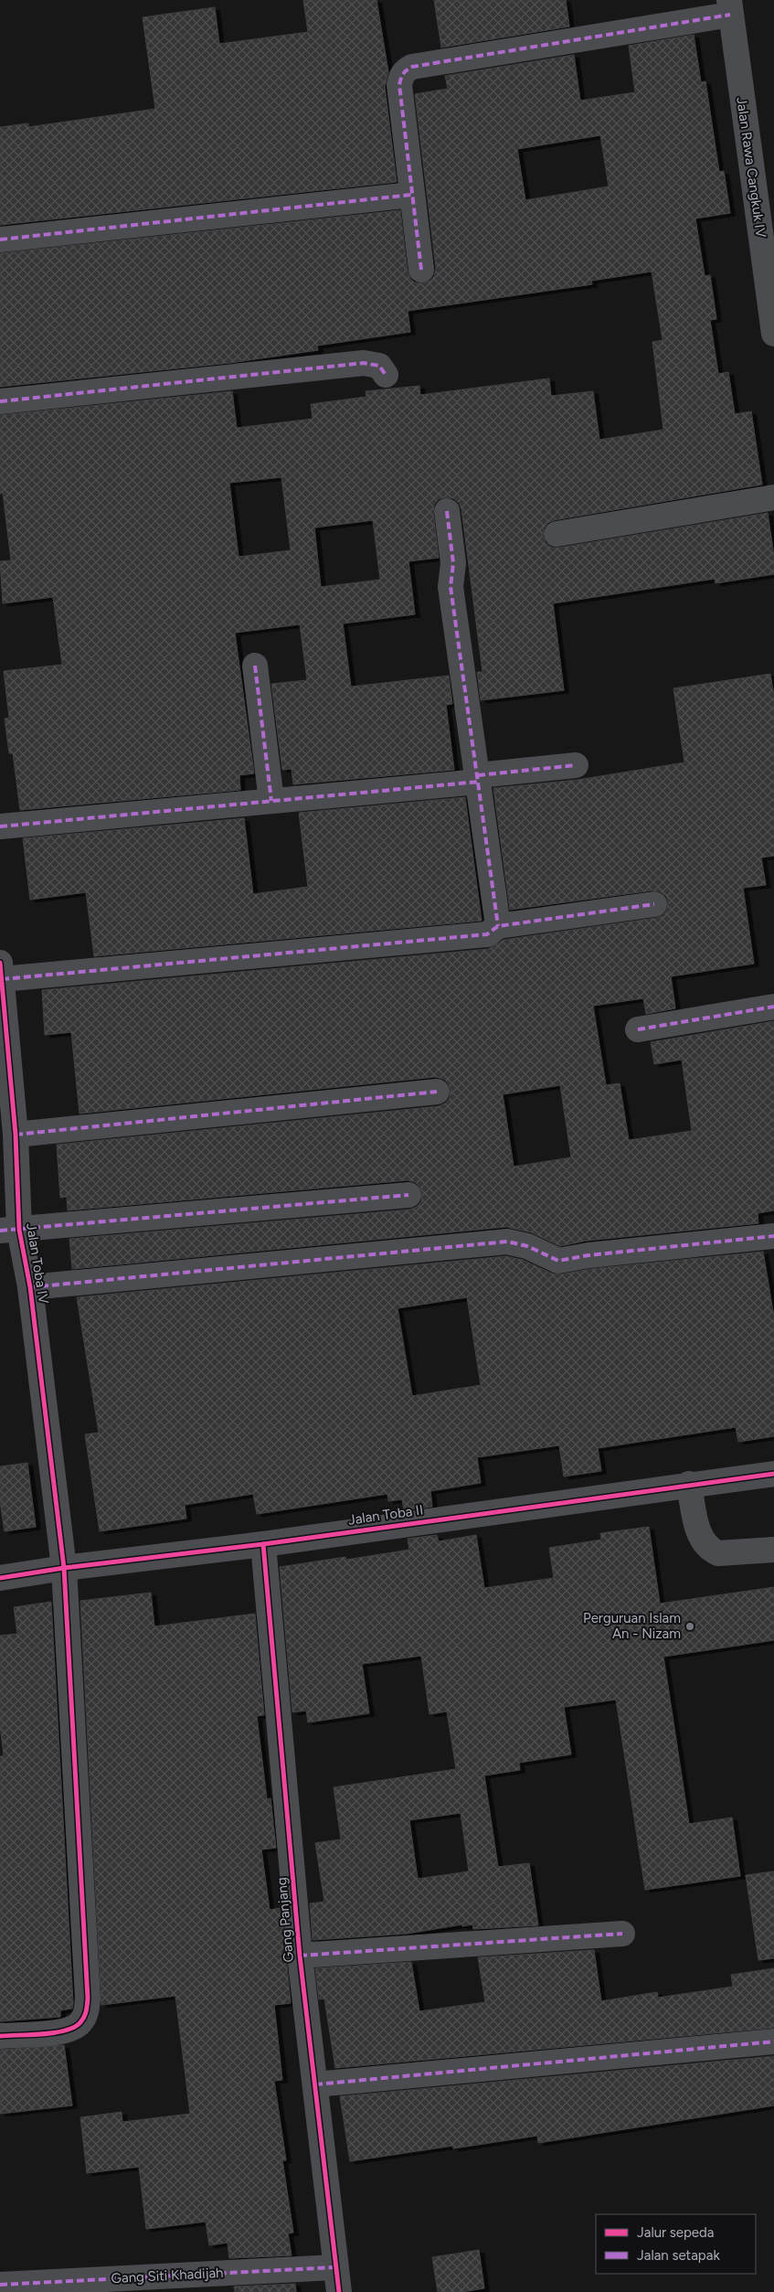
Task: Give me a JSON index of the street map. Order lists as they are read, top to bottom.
{
  "streets": {
    "street": [
      "Jalan Rawa Cangkuk IV",
      "Jalan Toba IV",
      "Jalan Toba II",
      "Gang Panjang",
      "Gang Siti Khadijah"
    ]
  },
  "crossings": [
    ["Jalan Toba IV", "Jalan Toba II"],
    ["Jalan Toba II", "Gang Panjang"],
    ["Gang Panjang", "Gang Siti Khadijah"]
  ],
  "places": ["Perguruan Islam An - Nizam"],
  "legend": ["Jalur sepeda", "Jalan setapak"]
}
